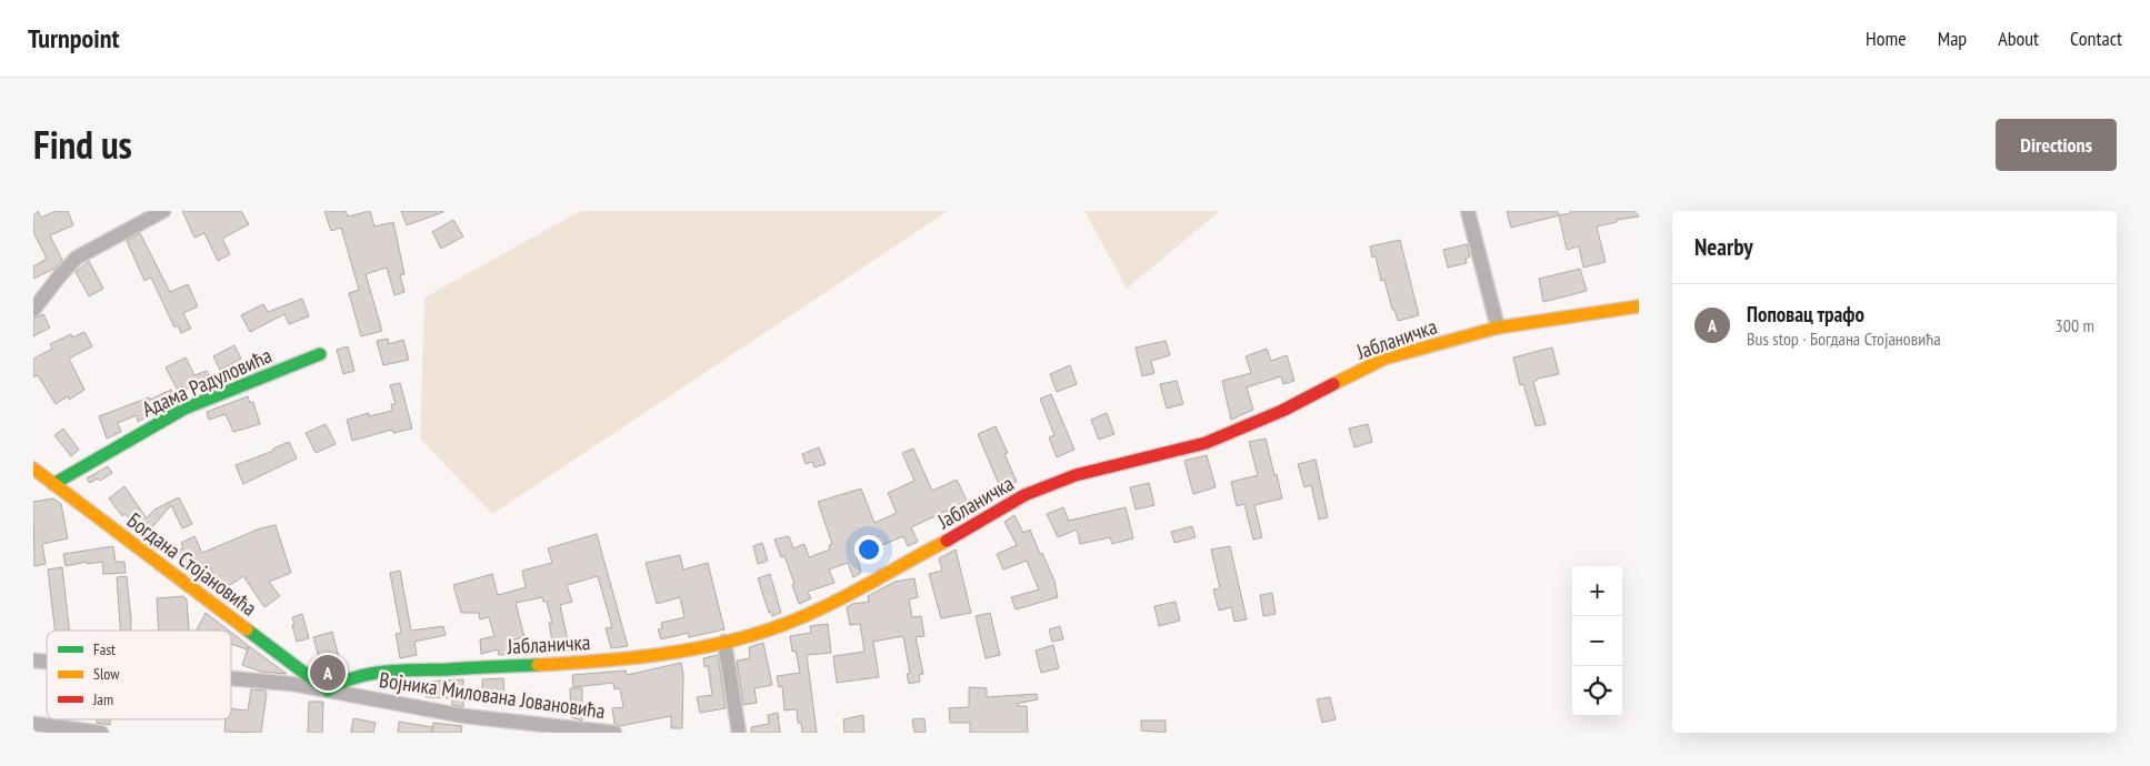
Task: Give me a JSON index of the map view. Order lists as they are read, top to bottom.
{
  "streets": {
    "street": [
      "Јабланичка",
      "Адама Радуловића",
      "Богдана Стојановића",
      "Војника Милована Јовановића"
    ]
  },
  "crossings": [
    ["Јабланичка", "Богдана Стојановића"],
    ["Јабланичка", "Војника Милована Јовановића"],
    ["Адама Радуловића", "Богдана Стојановића"],
    ["Богдана Стојановића", "Војника Милована Јовановића"]
  ],
  "legend": ["Fast", "Slow", "Jam"],
  "page": {
    "header": "Turnpoint",
    "nav": [
      "Home",
      "Map",
      "About",
      "Contact"
    ],
    "title": "Find us",
    "buttons": "Directions",
    "heading": "Nearby",
    "list": [
      {
        "mark": "A",
        "name": "Поповац трафо",
        "note": "Bus stop · Богдана Стојановића",
        "value": "300 m"
      }
    ],
    "map_buttons": ["+", "−"],
    "pins": "A"
  }
}
